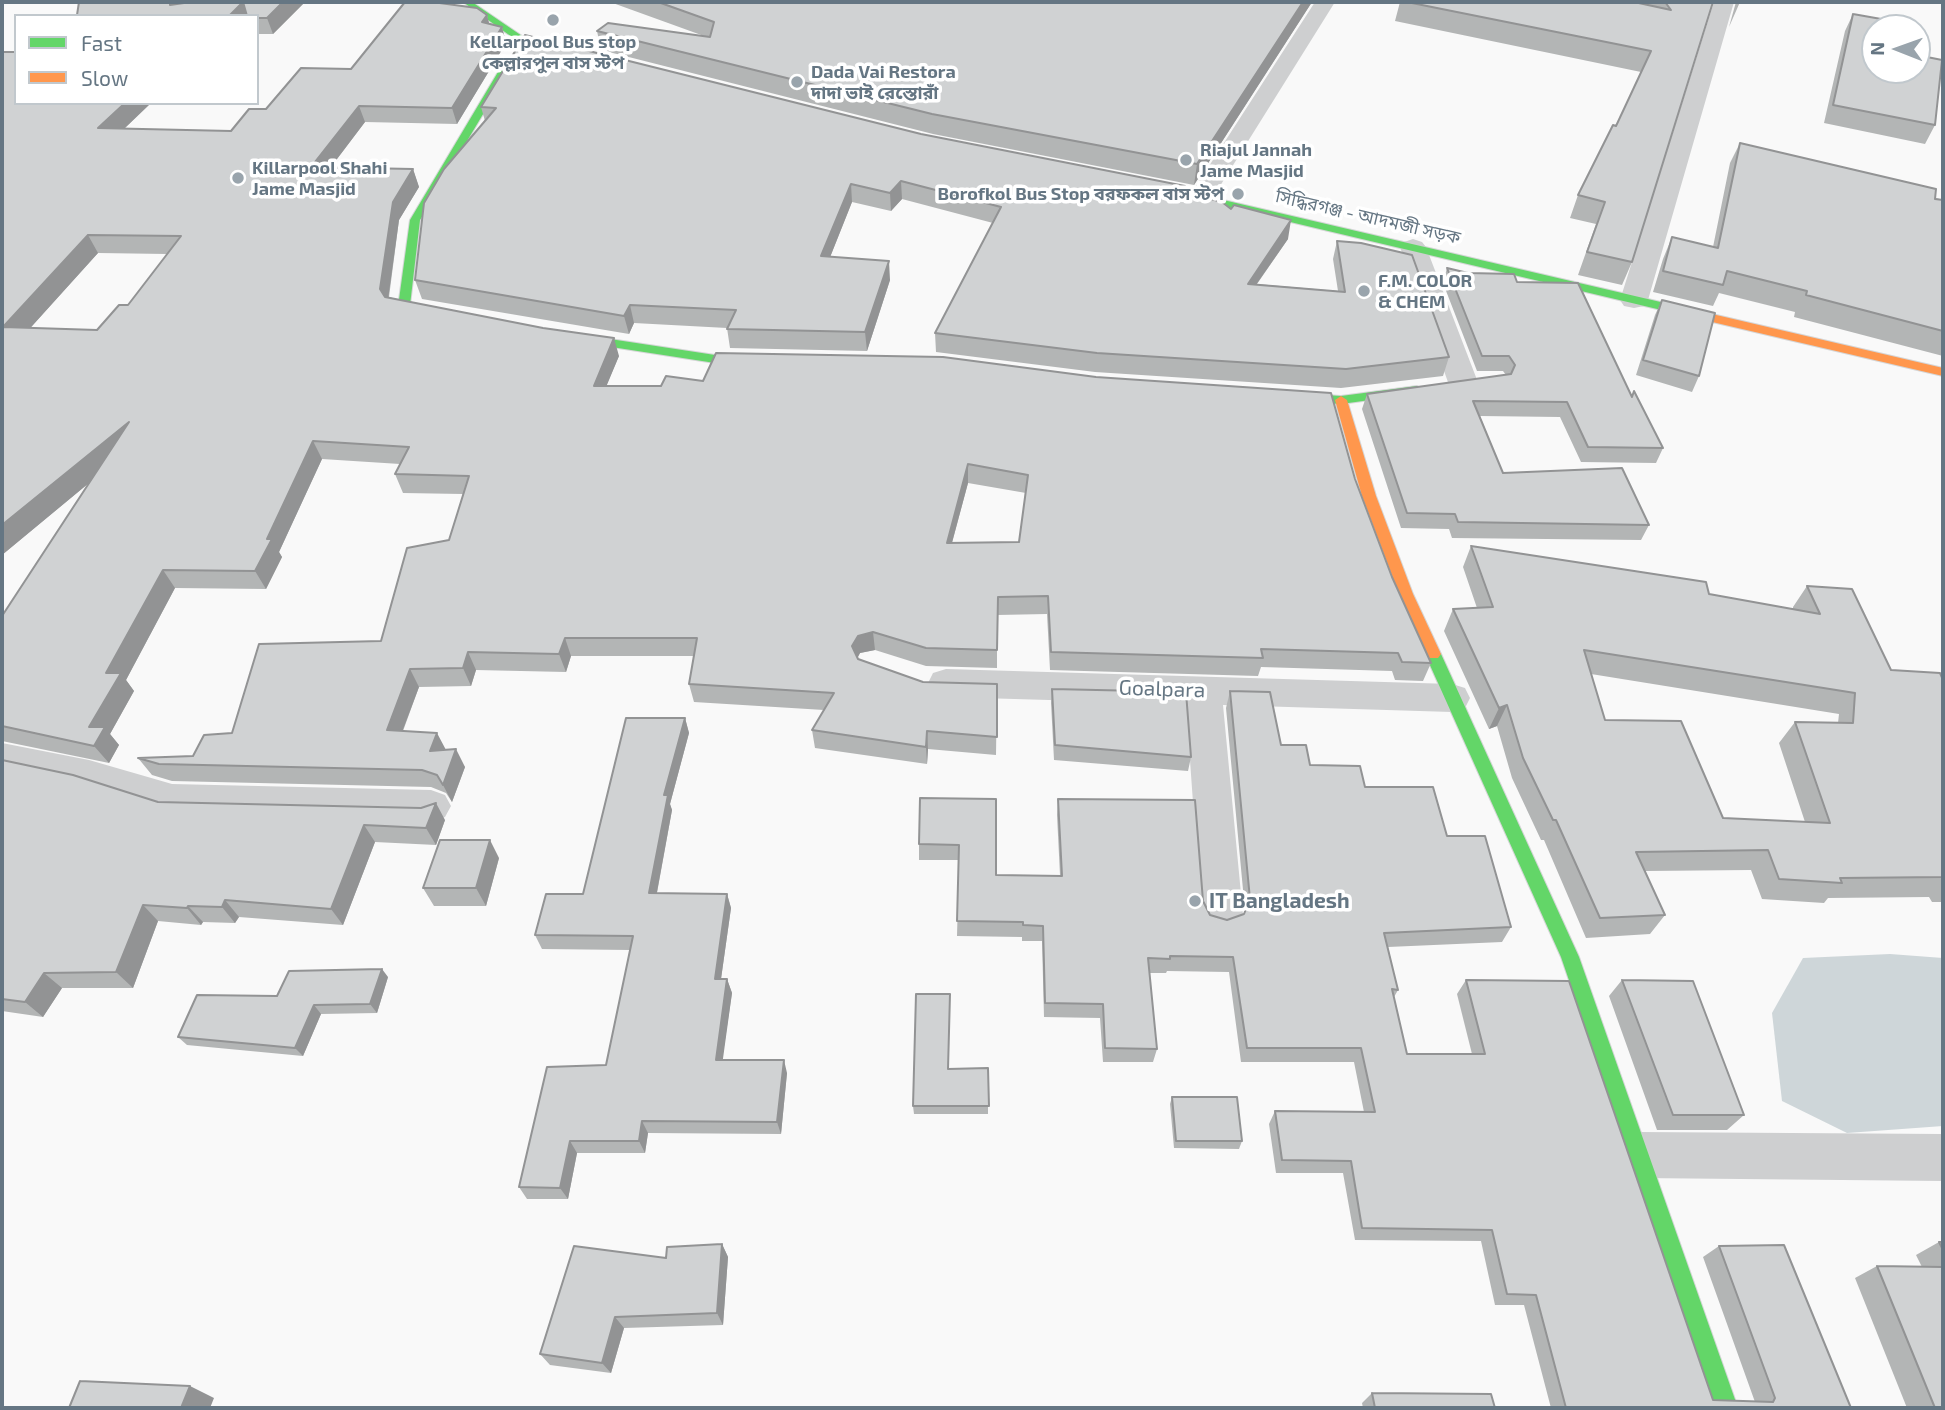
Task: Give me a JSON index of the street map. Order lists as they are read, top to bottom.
{
  "streets": {
    "street": ["সিদ্ধিরগঞ্জ - আদমজী সড়ক", "Goalpara"]
  },
  "places": [
    "Kellarpool Bus stop কেল্লারপুল বাস স্টপ",
    "Dada Vai Restora দাদা ভাই রেস্তোরাঁ",
    "Riajul Jannah Jame Masjid",
    "Killarpool Shahi Jame Masjid",
    "Borofkol Bus Stop বরফকল বাস স্টপ",
    "F.M. COLOR & CHEM",
    "IT Bangladesh"
  ],
  "legend": ["Fast", "Slow"],
  "north": "left"
}
